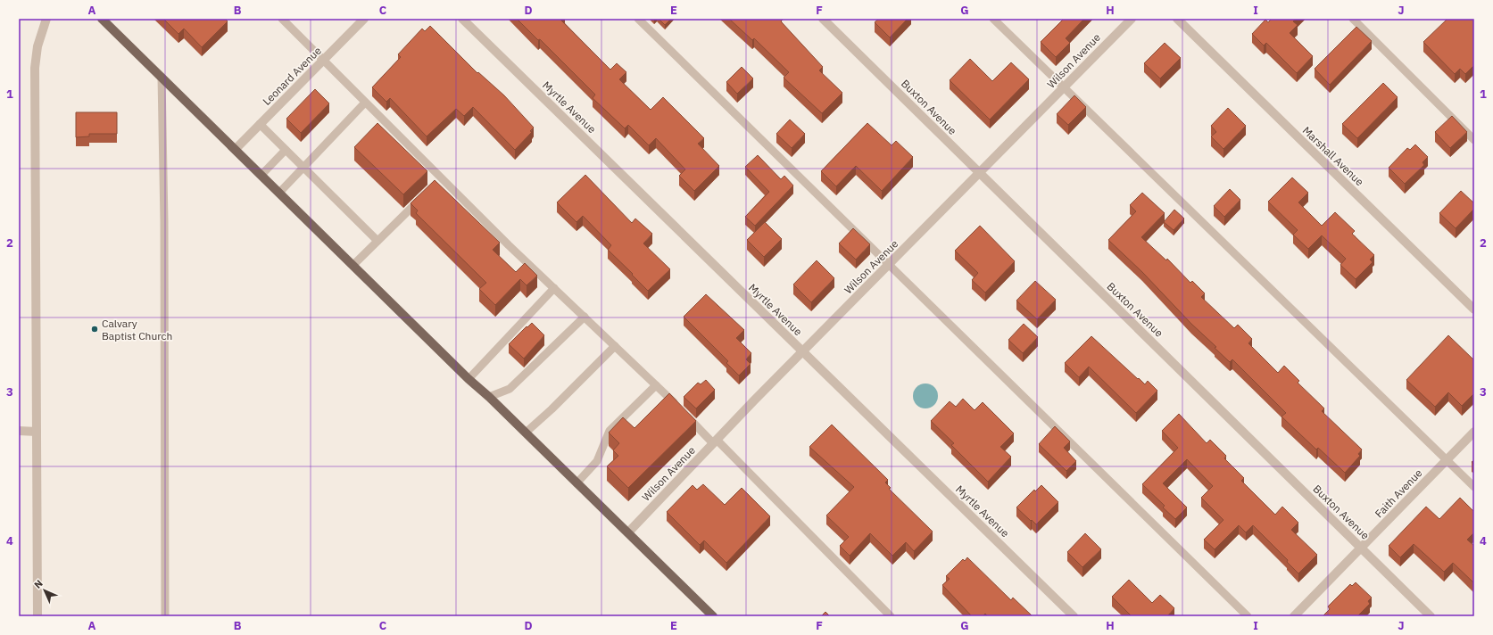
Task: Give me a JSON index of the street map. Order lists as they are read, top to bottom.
{
  "streets": {
    "street": [
      "Wilson Avenue",
      "Leonard Avenue",
      "Myrtle Avenue",
      "Buxton Avenue",
      "Marshall Avenue",
      "Faith Avenue"
    ]
  },
  "crossings": [
    ["Wilson Avenue", "Myrtle Avenue"],
    ["Wilson Avenue", "Buxton Avenue"],
    ["Buxton Avenue", "Faith Avenue"]
  ],
  "places": ["Calvary Baptist Church"],
  "north": "top left",
  "grid": {
    "columns": [
      "A",
      "B",
      "C",
      "D",
      "E",
      "F",
      "G",
      "H",
      "I",
      "J"
    ],
    "rows": [
      "1",
      "2",
      "3",
      "4"
    ]
  }
}
